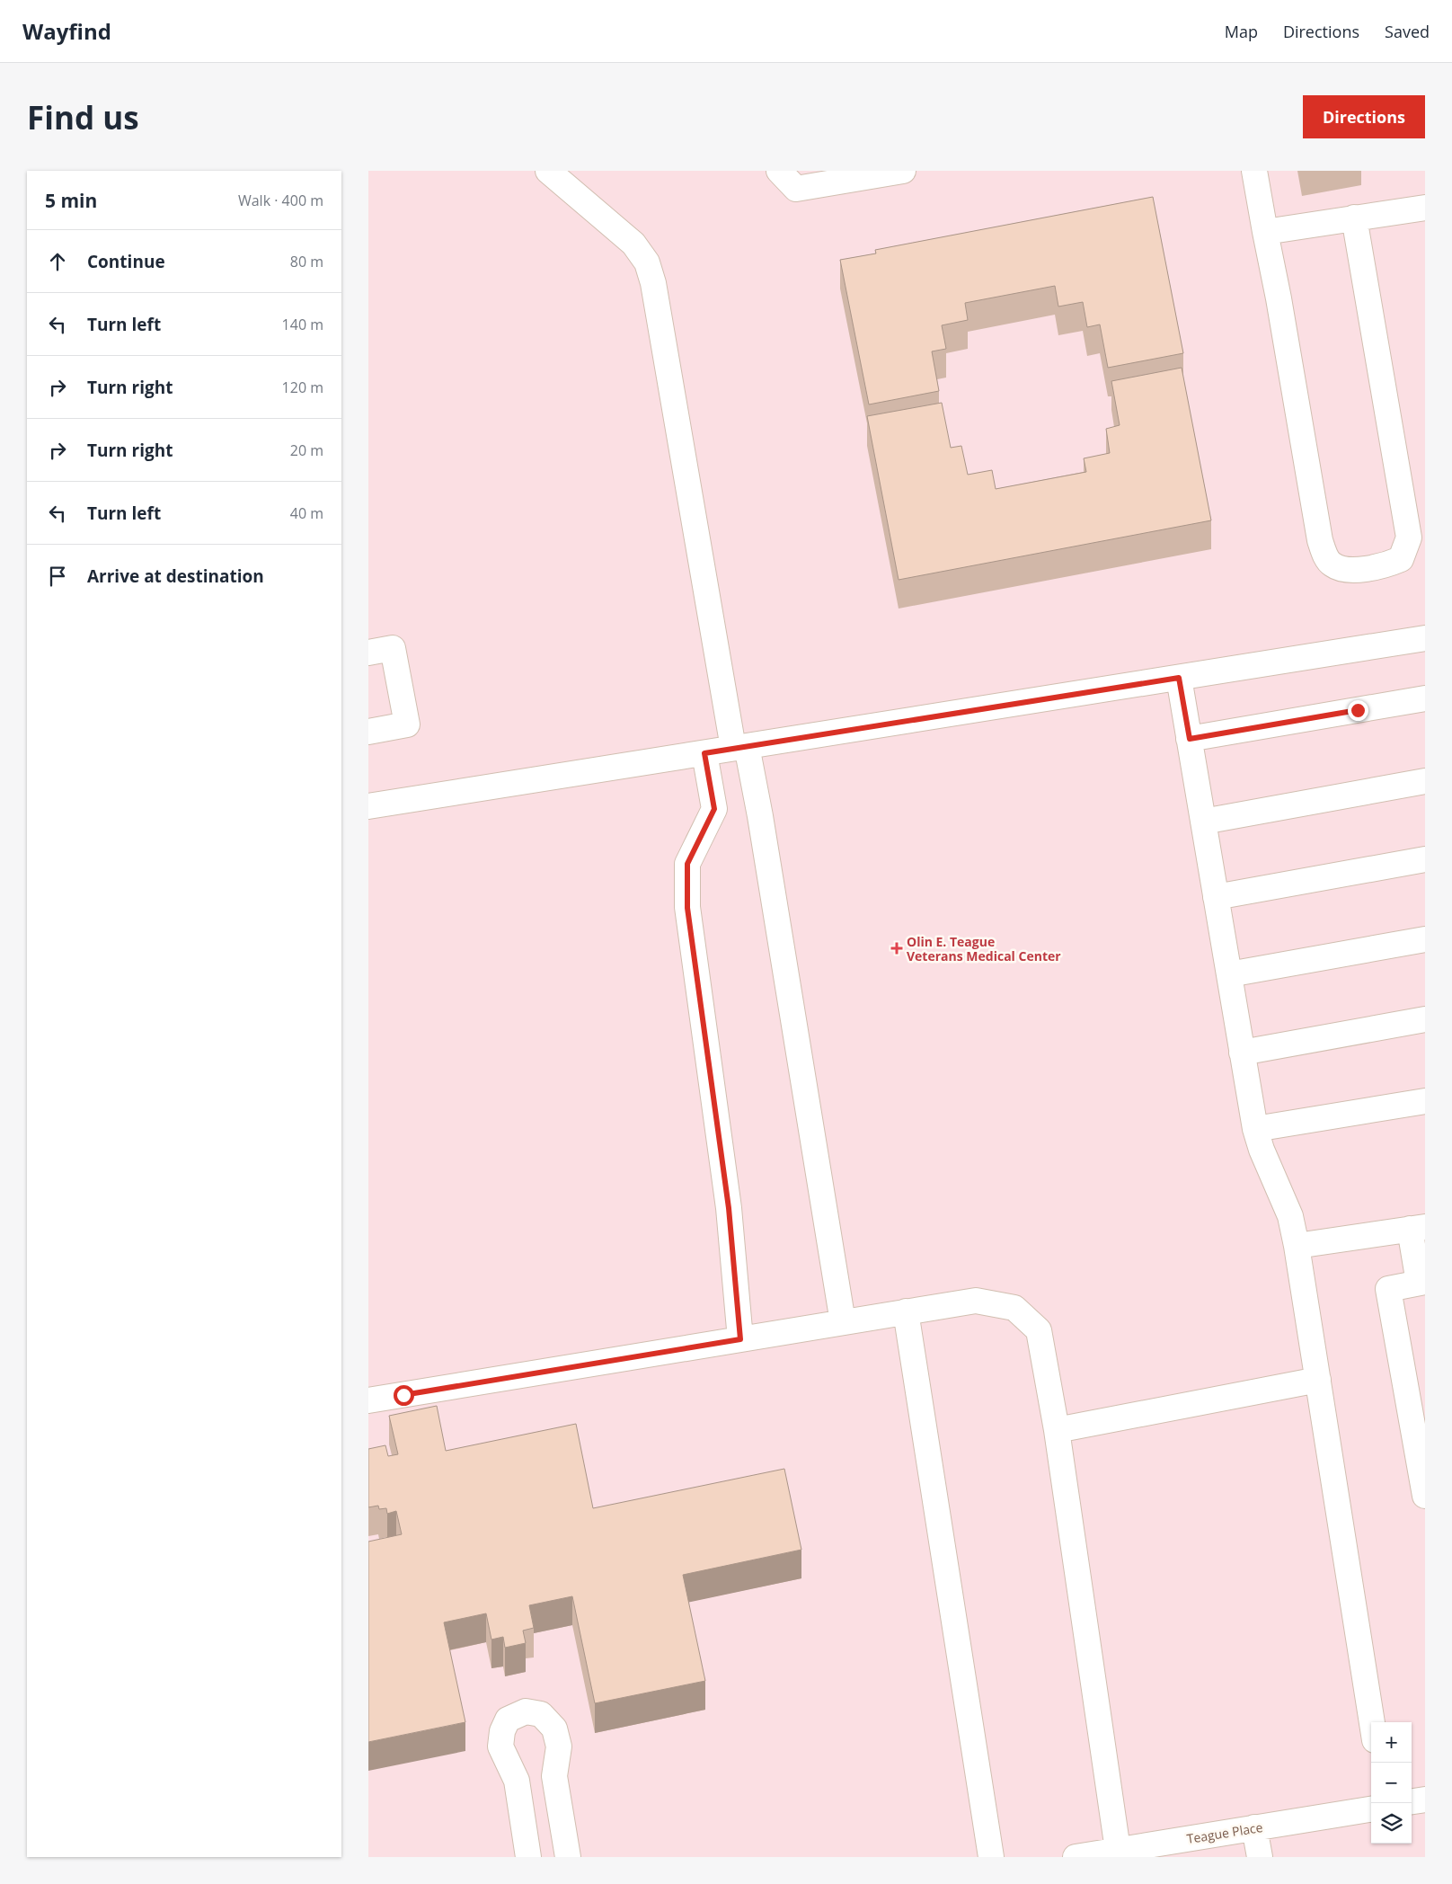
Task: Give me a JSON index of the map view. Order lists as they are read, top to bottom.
{
  "streets": {
    "lane": ["Teague Place"]
  },
  "places": {
    "health": ["Olin E. Teague Veterans Medical Center"]
  },
  "page": {
    "header": "Wayfind",
    "nav": ["Map", "Directions", "Saved"],
    "buttons": "Directions",
    "title": "Find us",
    "heading": ["5 min", "Walk · 400 m"],
    "list": [
      ["Continue", "80 m"],
      ["Turn left", "140 m"],
      ["Turn right", "120 m"],
      ["Turn right", "20 m"],
      ["Turn left", "40 m"],
      "Arrive at destination"
    ],
    "map_buttons": ["+", "−"]
  }
}
